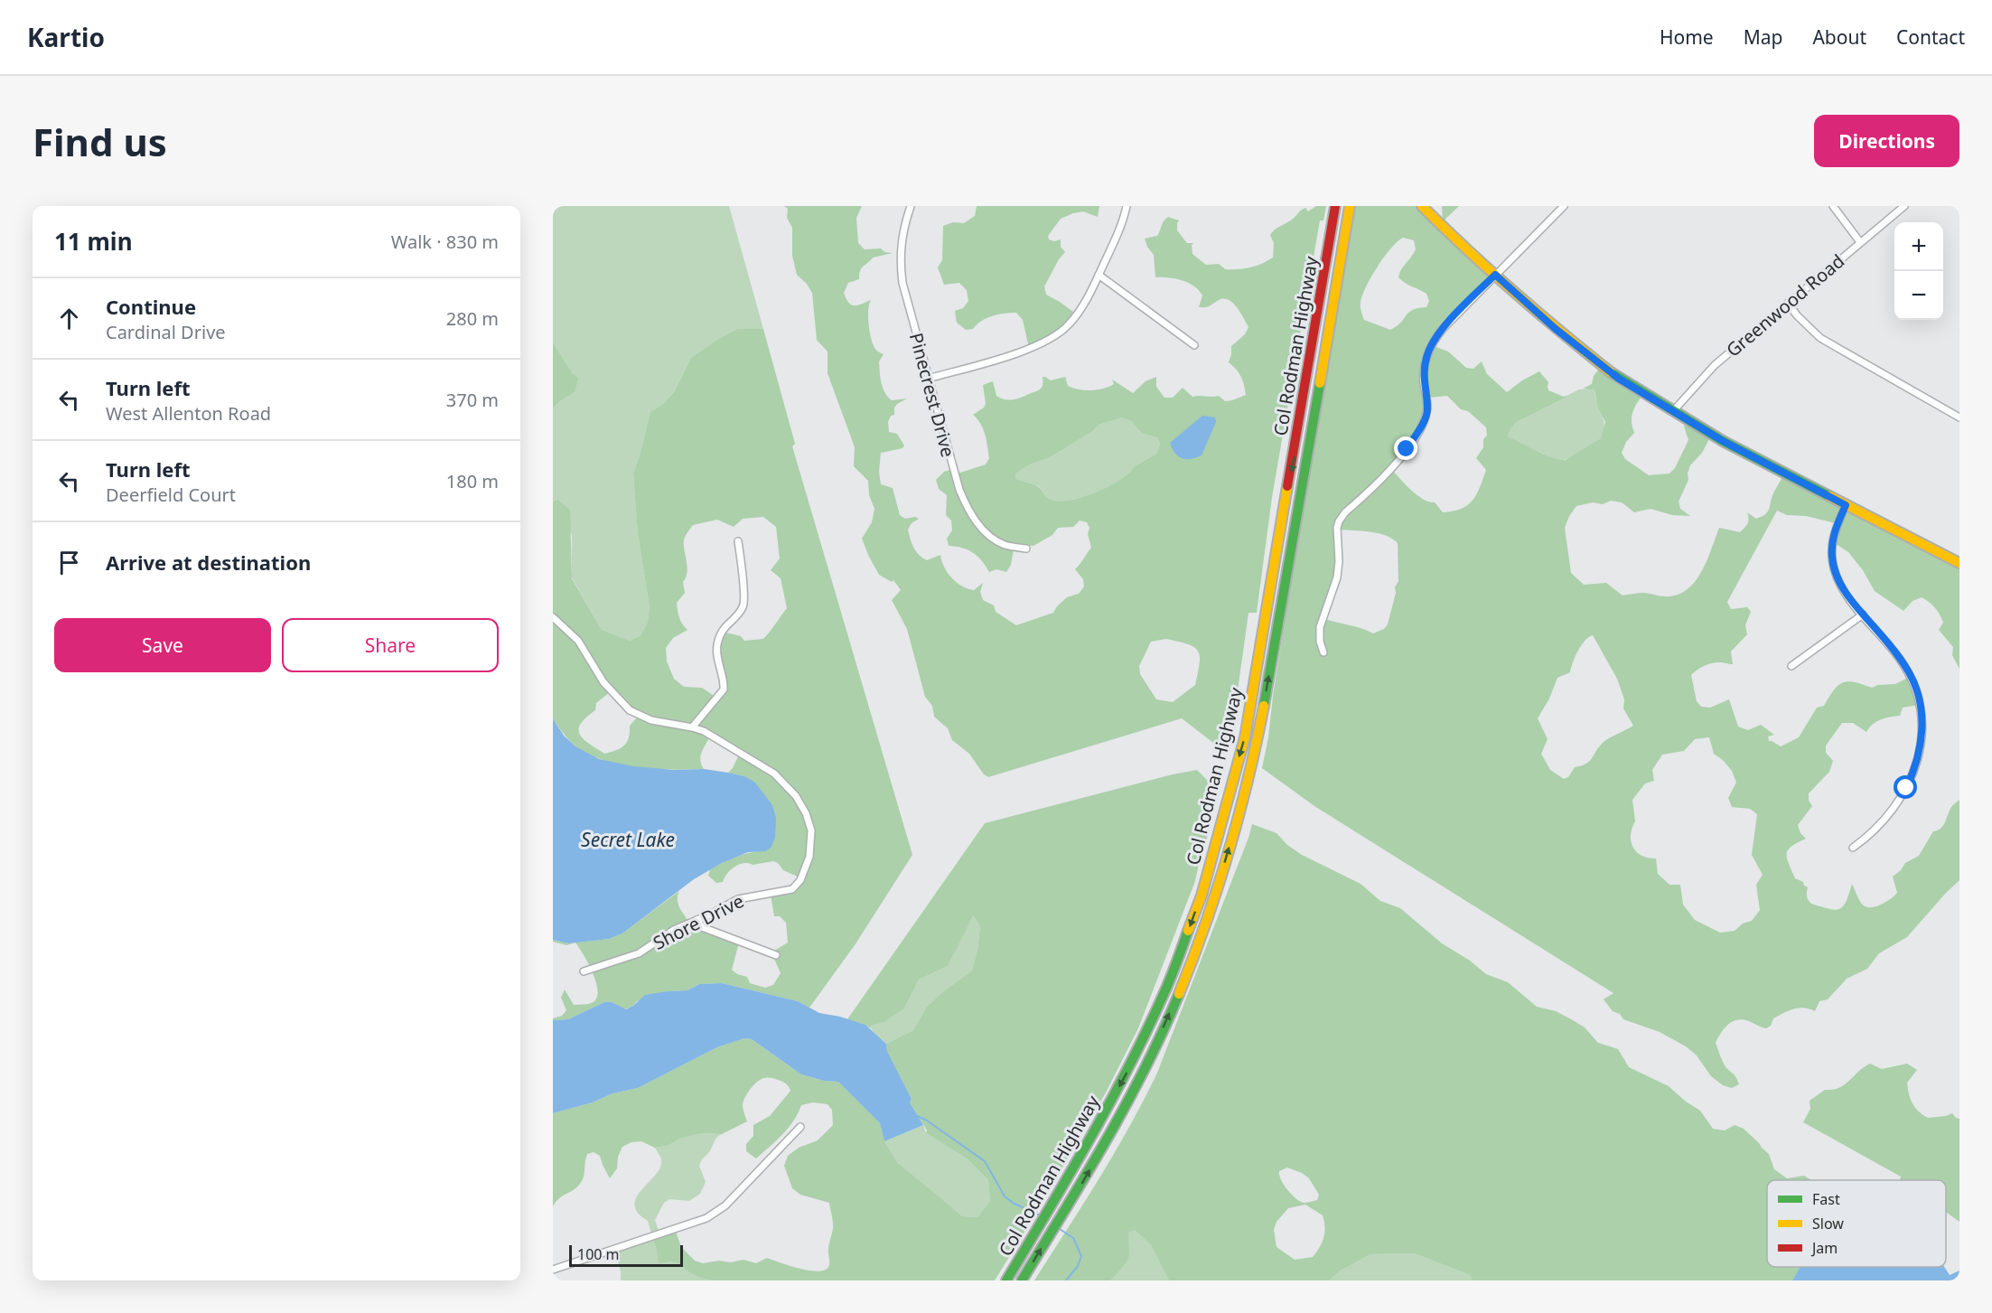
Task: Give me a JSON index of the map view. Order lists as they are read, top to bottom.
{
  "streets": {
    "main road": ["Col Rodman Highway"],
    "street": ["Greenwood Road", "Pinecrest Drive", "Shore Drive"]
  },
  "water": ["Secret Lake"],
  "legend": ["Fast", "Slow", "Jam"],
  "scale_bar": "100 m",
  "page": {
    "header": "Kartio",
    "nav": [
      "Home",
      "Map",
      "About",
      "Contact"
    ],
    "buttons": [
      "Directions",
      ["Save", "Share"]
    ],
    "title": "Find us",
    "heading": ["11 min", "Walk · 830 m"],
    "map_buttons": ["+", "−"],
    "list": [
      ["Continue", "Cardinal Drive", "280 m"],
      ["Turn left", "West Allenton Road", "370 m"],
      ["Turn left", "Deerfield Court", "180 m"],
      "Arrive at destination"
    ],
    "scale": "100 m"
  }
}
